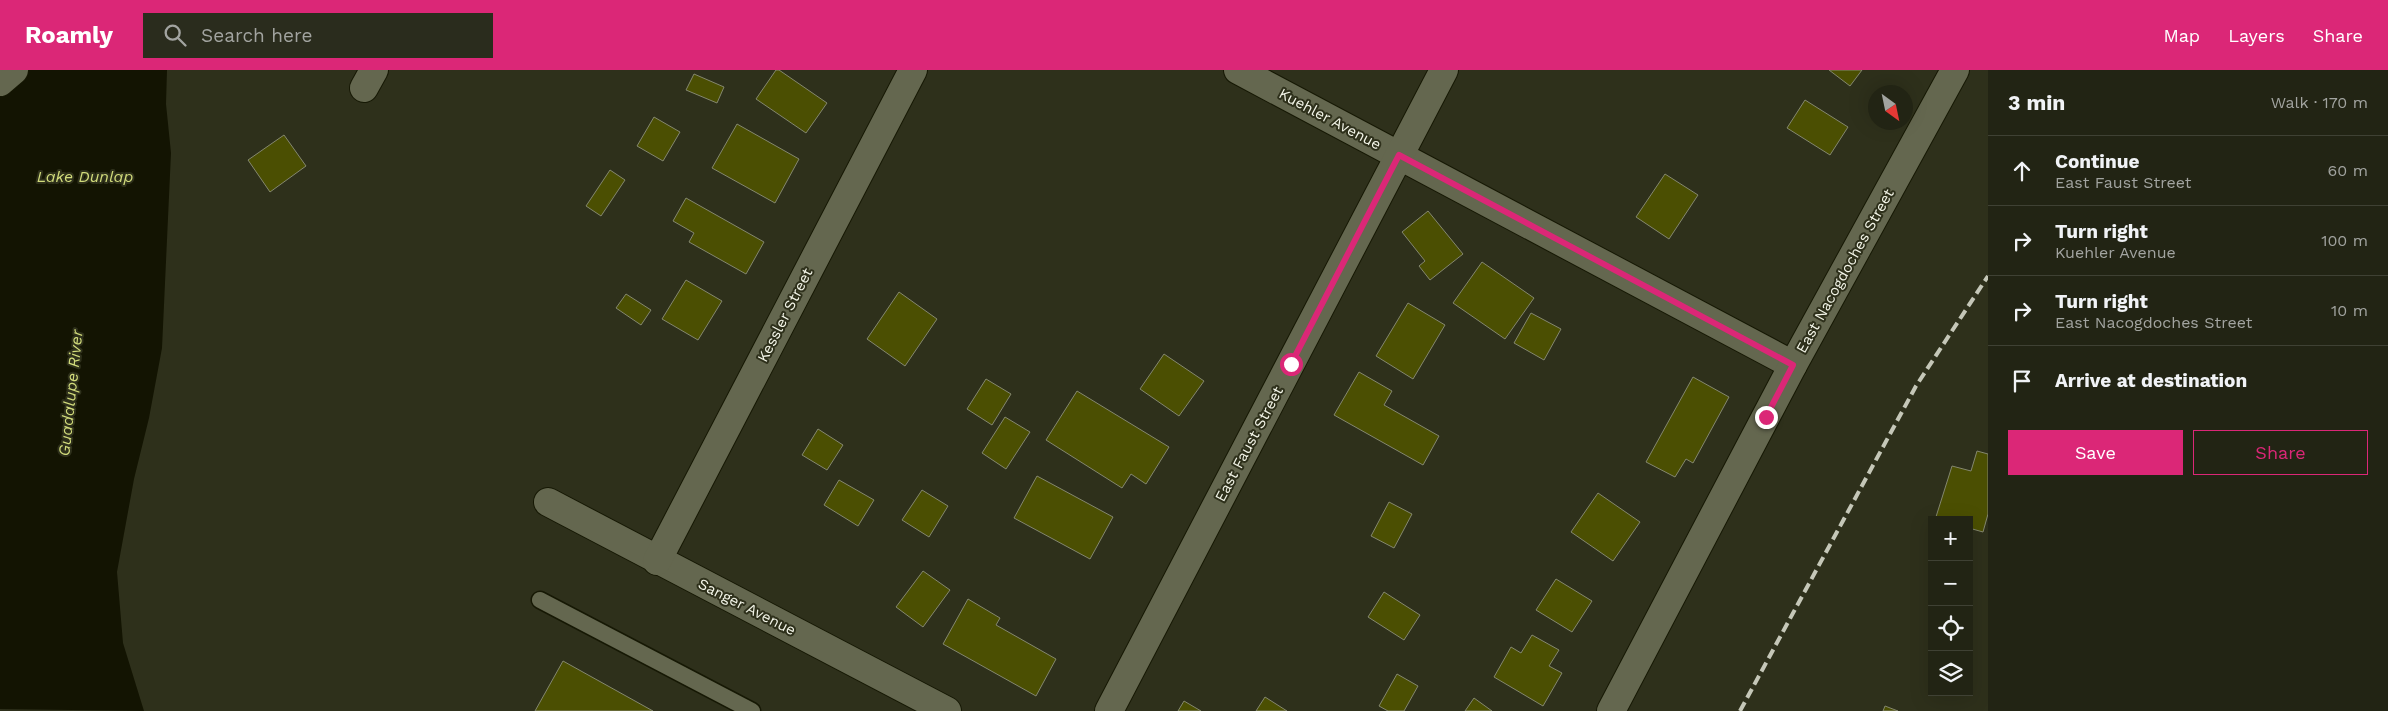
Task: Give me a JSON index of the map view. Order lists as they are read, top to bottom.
{
  "streets": {
    "street": [
      "Kuehler Avenue",
      "East Nacogdoches Street",
      "Kessler Street",
      "East Faust Street",
      "Sanger Avenue"
    ]
  },
  "crossings": [
    ["Kuehler Avenue", "East Nacogdoches Street"],
    ["Kuehler Avenue", "East Faust Street"],
    ["Kessler Street", "Sanger Avenue"]
  ],
  "water": ["Lake Dunlap", "Guadalupe River"],
  "north": "bottom right",
  "page": {
    "header": "Roamly",
    "search": "Search here",
    "nav": ["Map", "Layers", "Share"],
    "heading": ["3 min", "Walk · 170 m"],
    "list": [
      ["Continue", "East Faust Street", "60 m"],
      ["Turn right", "Kuehler Avenue", "100 m"],
      ["Turn right", "East Nacogdoches Street", "10 m"],
      "Arrive at destination"
    ],
    "buttons": ["Save", "Share"],
    "map_buttons": ["+", "−"]
  }
}
